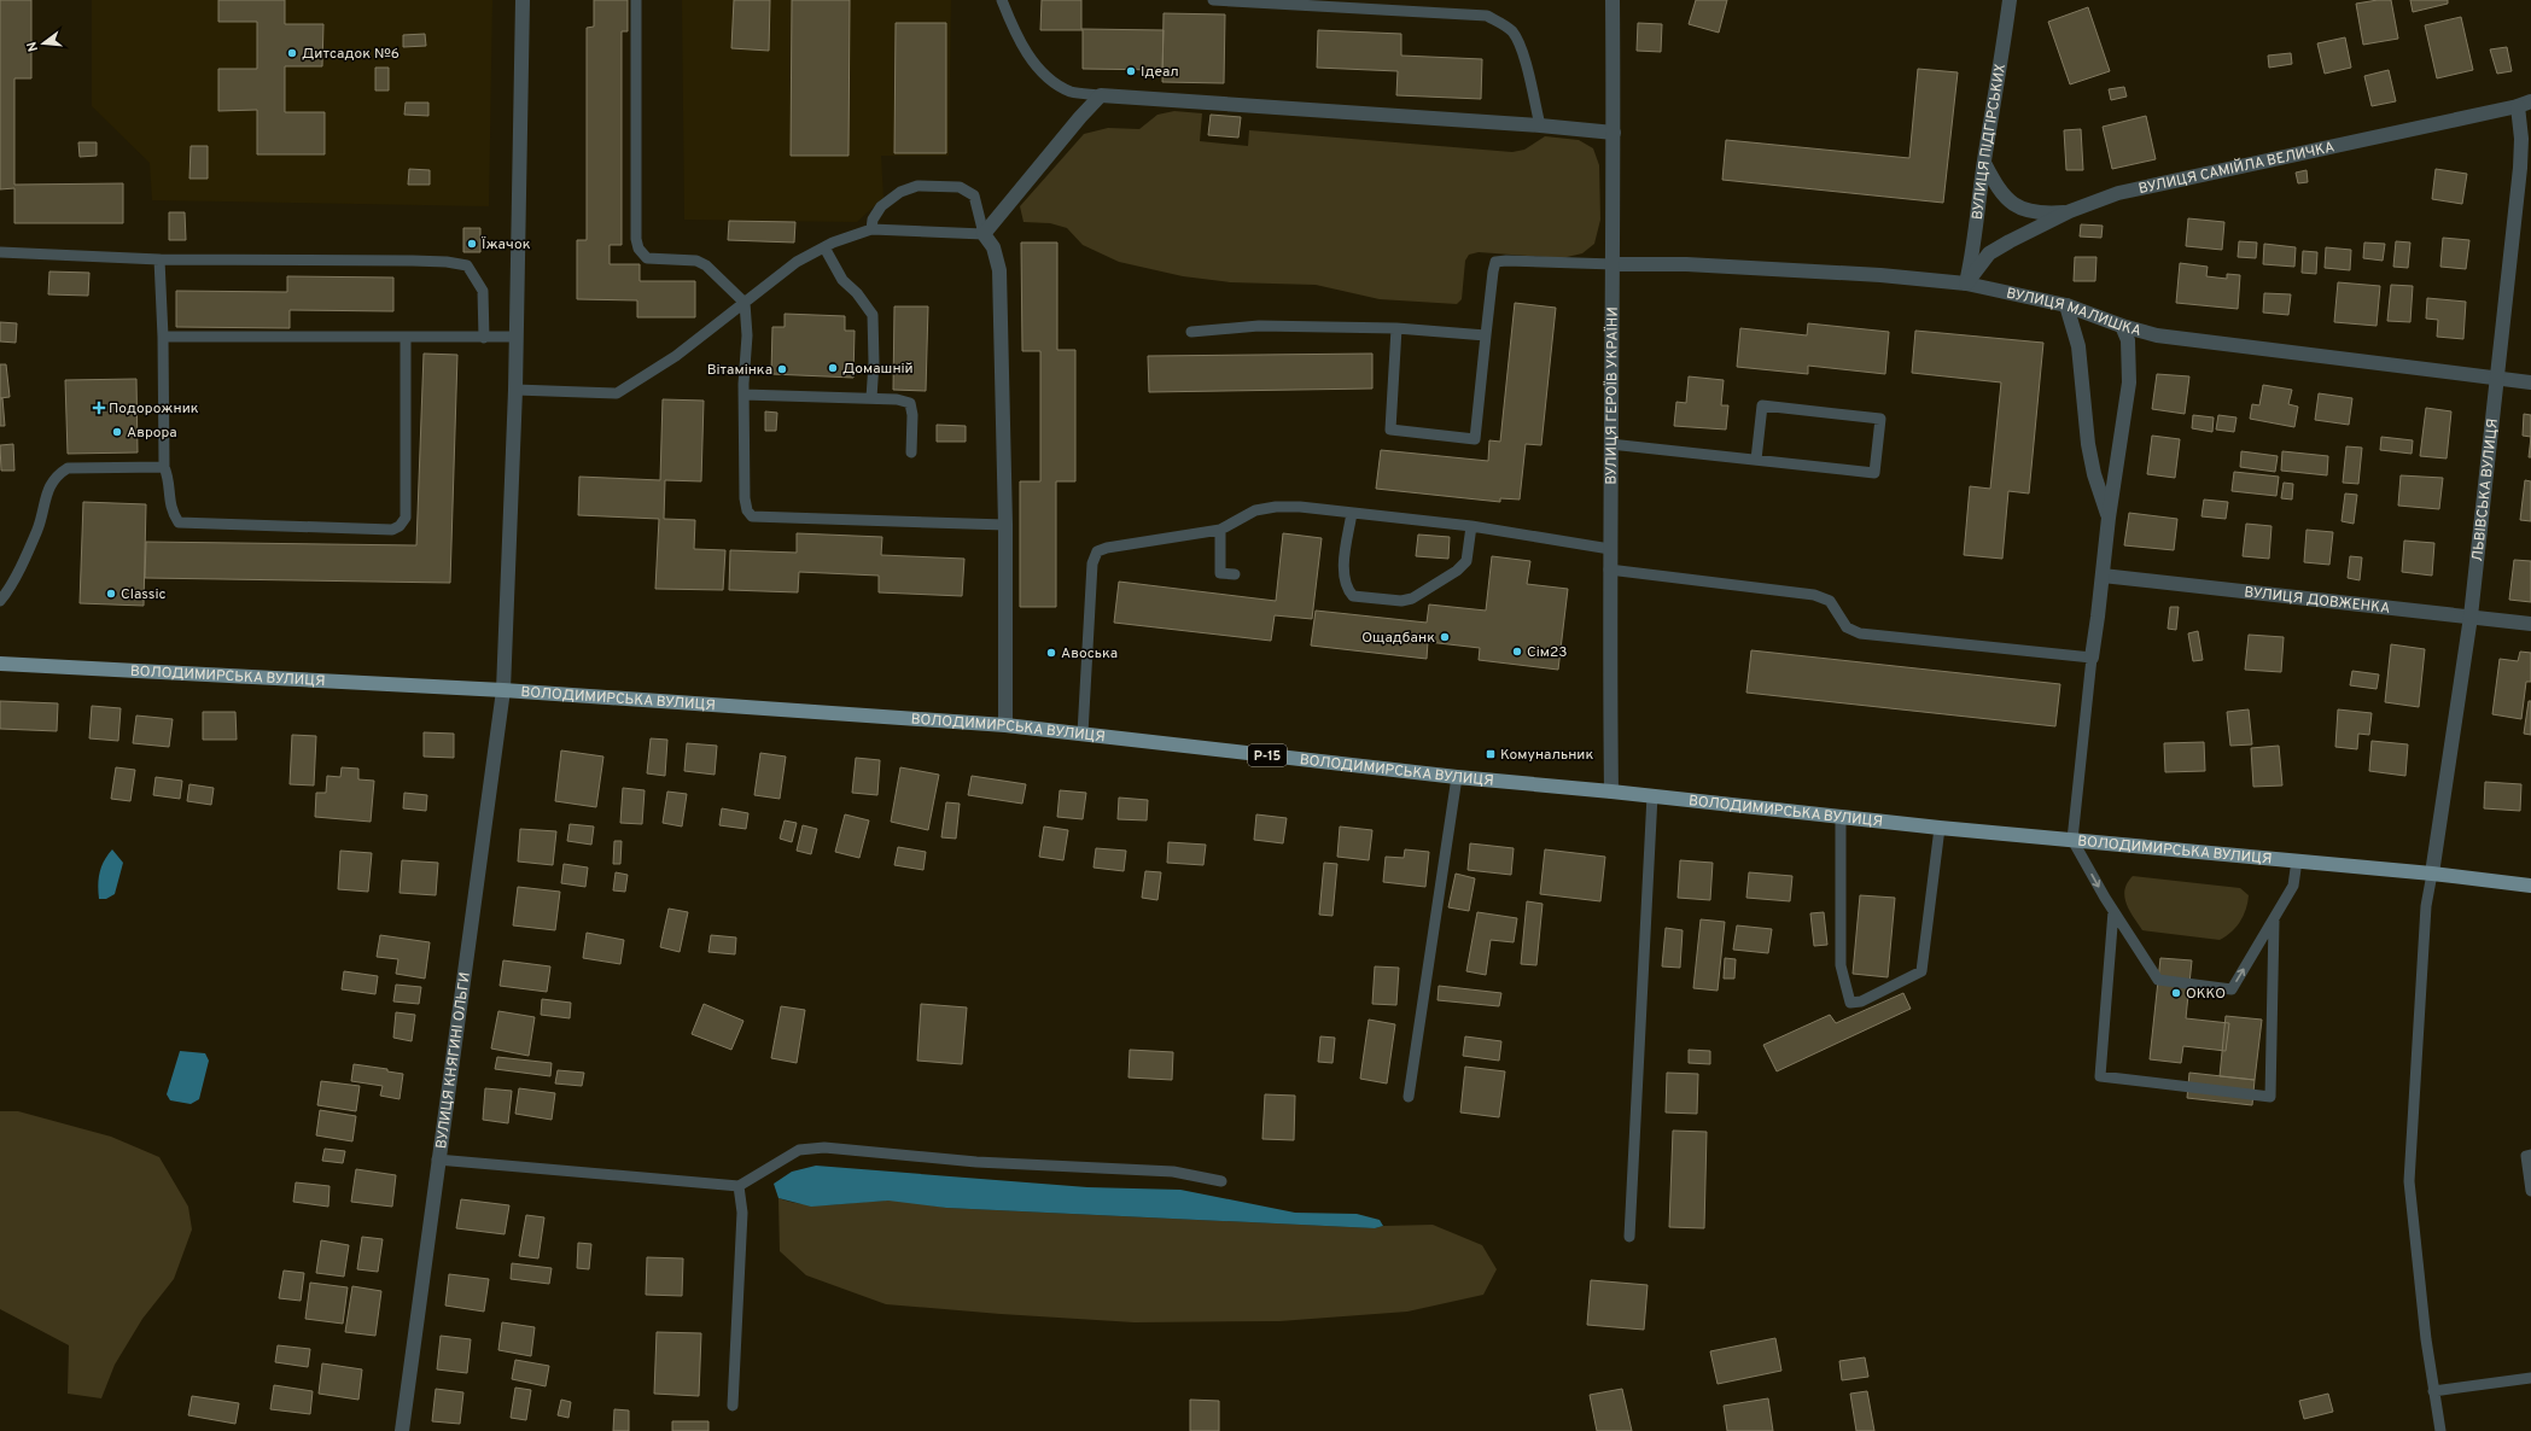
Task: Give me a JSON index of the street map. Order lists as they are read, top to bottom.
{
  "streets": {
    "main road": ["ВОЛОДИМИРСЬКА ВУЛИЦЯ", "Р-15"],
    "street": [
      "ВУЛИЦЯ ПІДГІРСЬКИХ",
      "ВУЛИЦЯ САМІЙЛА ВЕЛИЧКА",
      "ВУЛИЦЯ МАЛИШКА",
      "ВУЛИЦЯ ГЕРОЇВ УКРАЇНИ",
      "ЛЬВІВСЬКА ВУЛИЦЯ",
      "ВУЛИЦЯ ДОВЖЕНКА",
      "ВУЛИЦЯ КНЯГИНІ ОЛЬГИ"
    ]
  },
  "crossings": [
    ["ВУЛИЦЯ ПІДГІРСЬКИХ", "ВУЛИЦЯ САМІЙЛА ВЕЛИЧКА"],
    ["ВУЛИЦЯ ПІДГІРСЬКИХ", "ВУЛИЦЯ МАЛИШКА"],
    ["ВУЛИЦЯ САМІЙЛА ВЕЛИЧКА", "ВУЛИЦЯ МАЛИШКА"],
    ["ВУЛИЦЯ САМІЙЛА ВЕЛИЧКА", "ЛЬВІВСЬКА ВУЛИЦЯ"],
    ["ВУЛИЦЯ МАЛИШКА", "ВУЛИЦЯ ГЕРОЇВ УКРАЇНИ"],
    ["ВУЛИЦЯ МАЛИШКА", "ЛЬВІВСЬКА ВУЛИЦЯ"],
    ["ВУЛИЦЯ ГЕРОЇВ УКРАЇНИ", "ВОЛОДИМИРСЬКА ВУЛИЦЯ"],
    ["ЛЬВІВСЬКА ВУЛИЦЯ", "ВУЛИЦЯ ДОВЖЕНКА"],
    ["ЛЬВІВСЬКА ВУЛИЦЯ", "ВОЛОДИМИРСЬКА ВУЛИЦЯ"],
    ["ВОЛОДИМИРСЬКА ВУЛИЦЯ", "ВУЛИЦЯ КНЯГИНІ ОЛЬГИ"]
  ],
  "places": {
    "other": [
      "Дитсадок №6",
      "Ідеал",
      "Їжачок",
      "Домашній",
      "Вітамінка",
      "Аврора",
      "Classic",
      "Ощадбанк",
      "Сім23",
      "Авоська",
      "ОККО"
    ],
    "health": ["Подорожник"],
    "transit": ["Комунальник"]
  },
  "north": "left"
}
